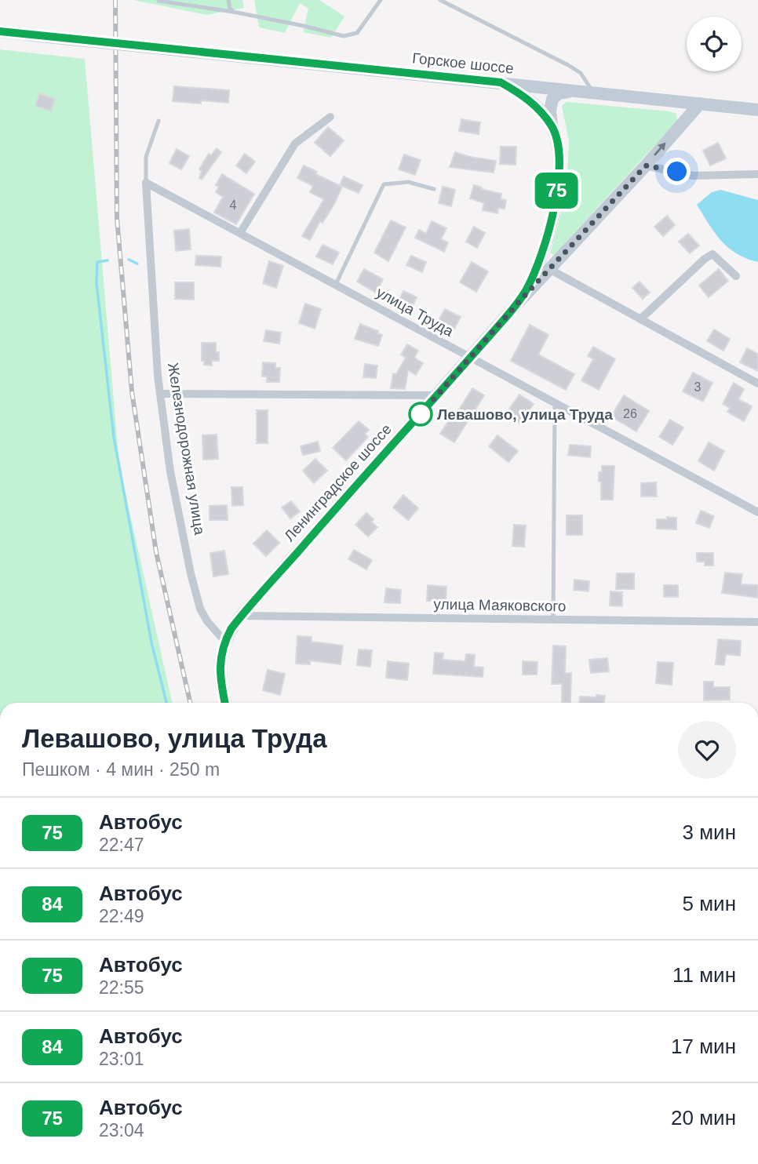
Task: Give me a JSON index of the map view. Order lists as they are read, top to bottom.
{
  "streets": {
    "street": [
      "Горское шоссе",
      "улица Труда",
      "Железнодорожная улица",
      "Ленинградское шоссе",
      "улица Маяковского"
    ]
  },
  "crossings": [
    ["Горское шоссе", "Ленинградское шоссе"],
    ["улица Труда", "Железнодорожная улица"],
    ["улица Труда", "Ленинградское шоссе"],
    ["Железнодорожная улица", "Ленинградское шоссе"],
    ["Ленинградское шоссе", "улица Маяковского"]
  ],
  "places": ["Левашово, улица Труда"],
  "lines": ["bus line 75"],
  "house_numbers": ["4", "3", "26"],
  "page": {
    "on_map": "75",
    "heading": ["Левашово, улица Труда", "Пешком · 4 мин · 250 m"],
    "list": [
      {
        "mark": "75",
        "name": "Автобус",
        "note": "22:47",
        "value": "3 мин"
      },
      {
        "mark": "84",
        "name": "Автобус",
        "note": "22:49",
        "value": "5 мин"
      },
      {
        "mark": "75",
        "name": "Автобус",
        "note": "22:55",
        "value": "11 мин"
      },
      {
        "mark": "84",
        "name": "Автобус",
        "note": "23:01",
        "value": "17 мин"
      },
      {
        "mark": "75",
        "name": "Автобус",
        "note": "23:04",
        "value": "20 мин"
      }
    ]
  }
}
